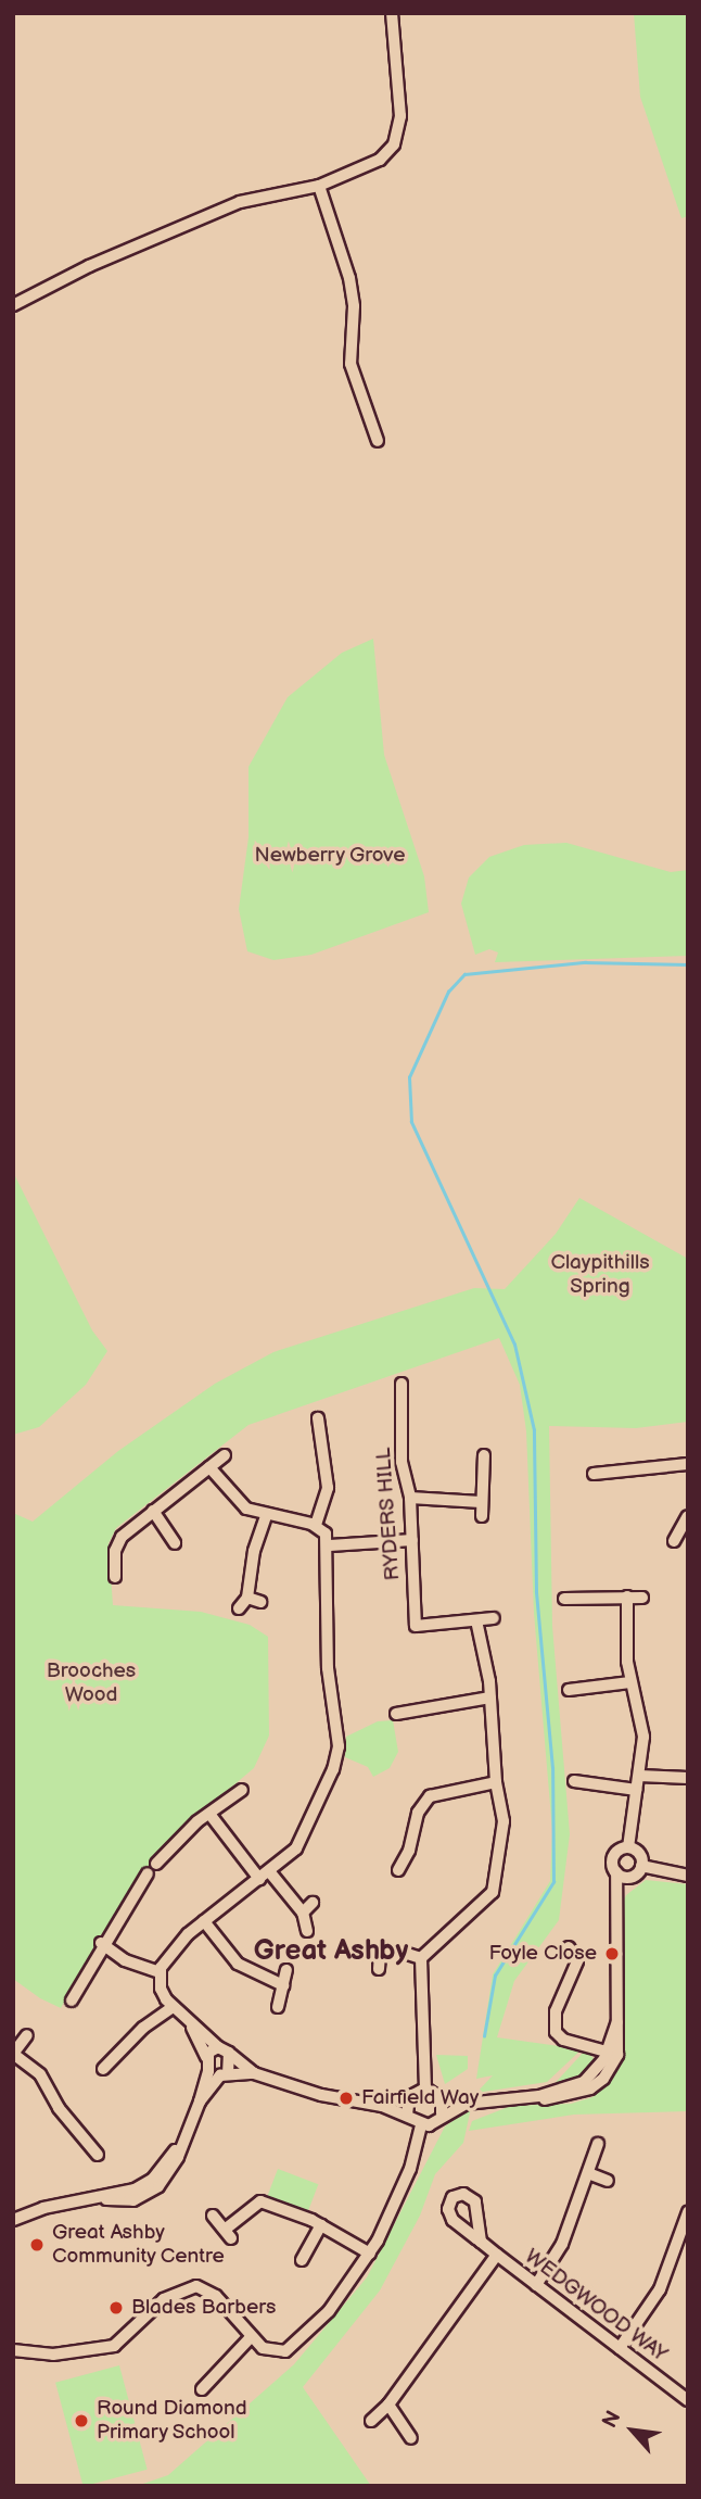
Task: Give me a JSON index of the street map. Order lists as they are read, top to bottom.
{
  "streets": {
    "street": ["RYDERS HILL", "WEDGWOOD WAY"]
  },
  "districts": ["Great Ashby"],
  "parks": ["Newberry Grove", "Claypithills Spring", "Brooches Wood"],
  "places": [
    "Foyle Close",
    "Fairfield Way",
    "Great Ashby Community Centre",
    "Blades Barbers",
    "Round Diamond Primary School"
  ],
  "north": "top left"
}
